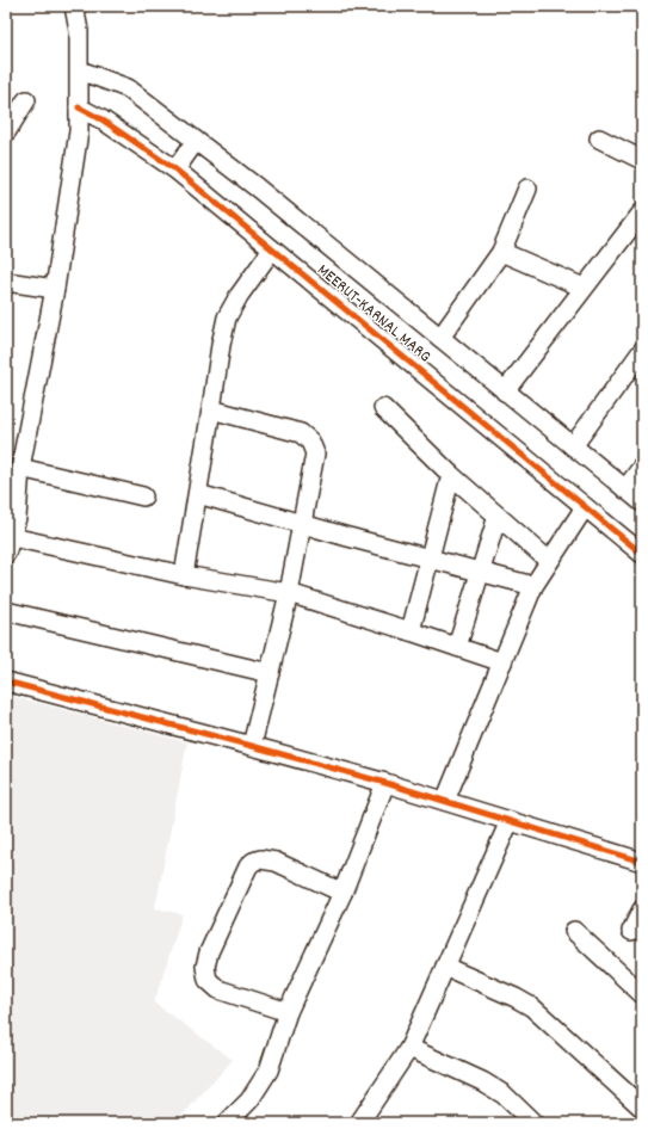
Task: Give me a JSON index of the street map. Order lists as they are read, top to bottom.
{
  "streets": {
    "street": ["MEERUT-KARNAL MARG"]
  }
}
